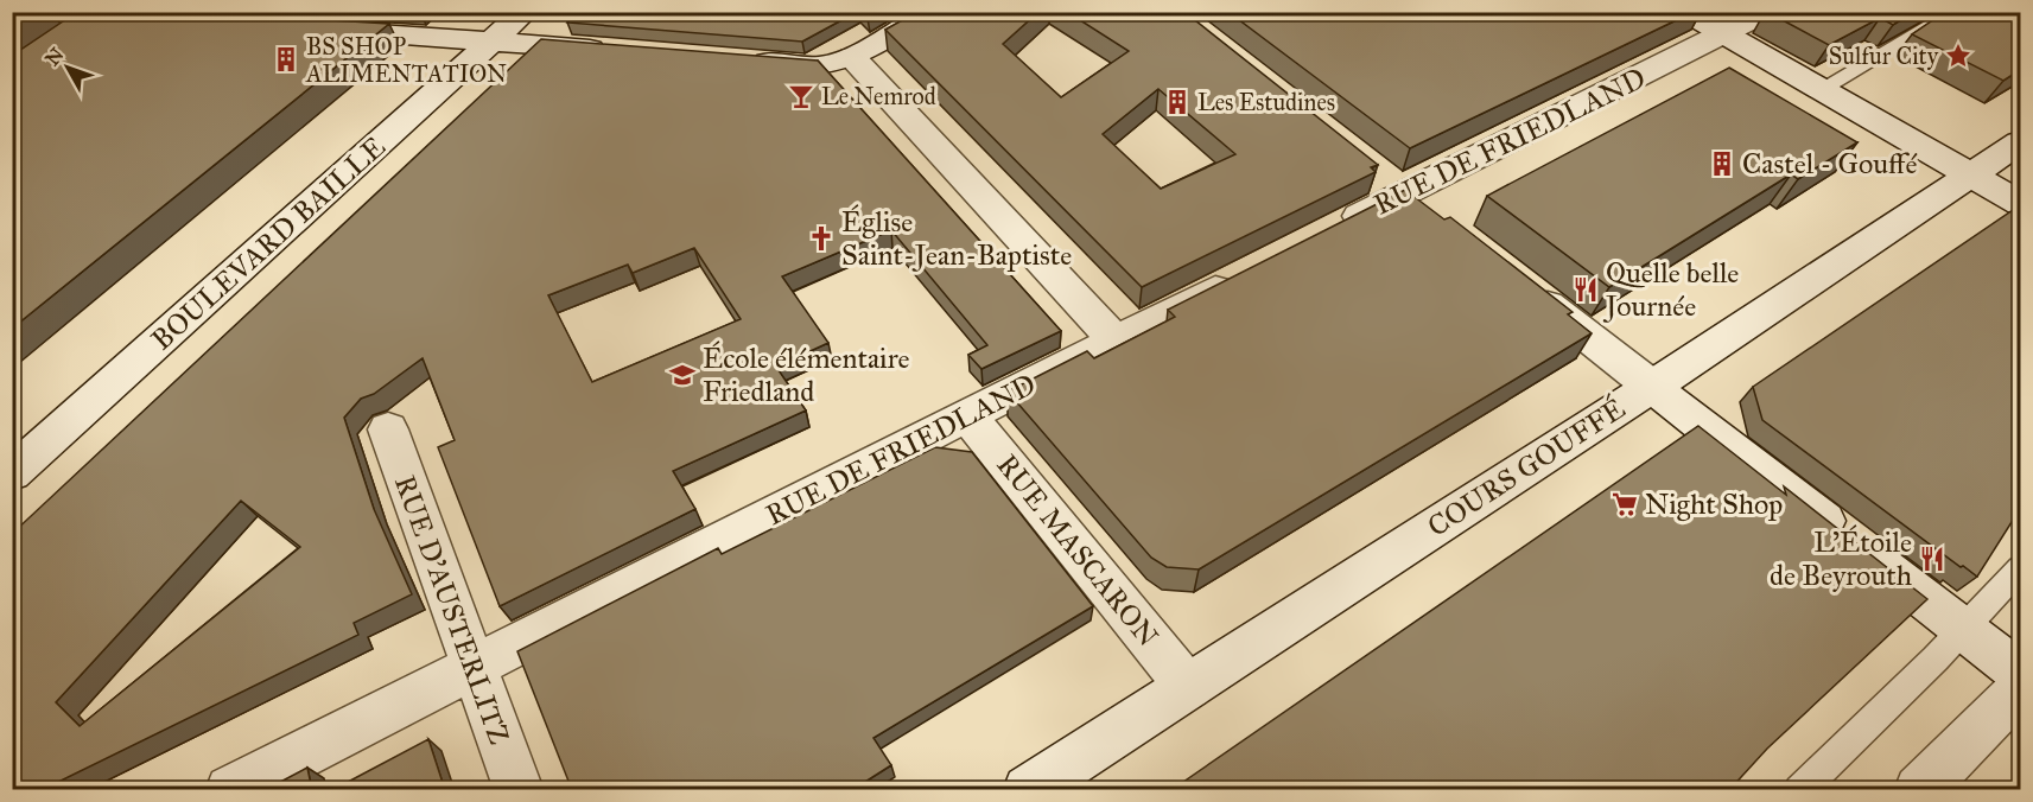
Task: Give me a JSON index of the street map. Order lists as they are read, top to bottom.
{
  "streets": {
    "street": [
      "RUE DE FRIEDLAND",
      "BOULEVARD BAILLE",
      "COURS GOUFFÉ",
      "RUE MASCARON",
      "RUE D'AUSTERLITZ"
    ]
  },
  "crossings": [
    ["RUE DE FRIEDLAND", "RUE MASCARON"],
    ["RUE DE FRIEDLAND", "RUE D'AUSTERLITZ"],
    ["COURS GOUFFÉ", "RUE MASCARON"]
  ],
  "places": {
    "place": ["Sulfur City"],
    "building": ["BS SHOP ALIMENTATION", "Les Estudines", "Castel - Gouffé"],
    "bar": ["Le Nemrod"],
    "church": ["Église Saint-Jean-Baptiste"],
    "restaurant": ["Quelle belle Journée", "L'Étoile de Beyrouth"],
    "school or university": ["École élémentaire Friedland"],
    "supermarket": ["Night Shop"]
  },
  "north": "top left"
}
